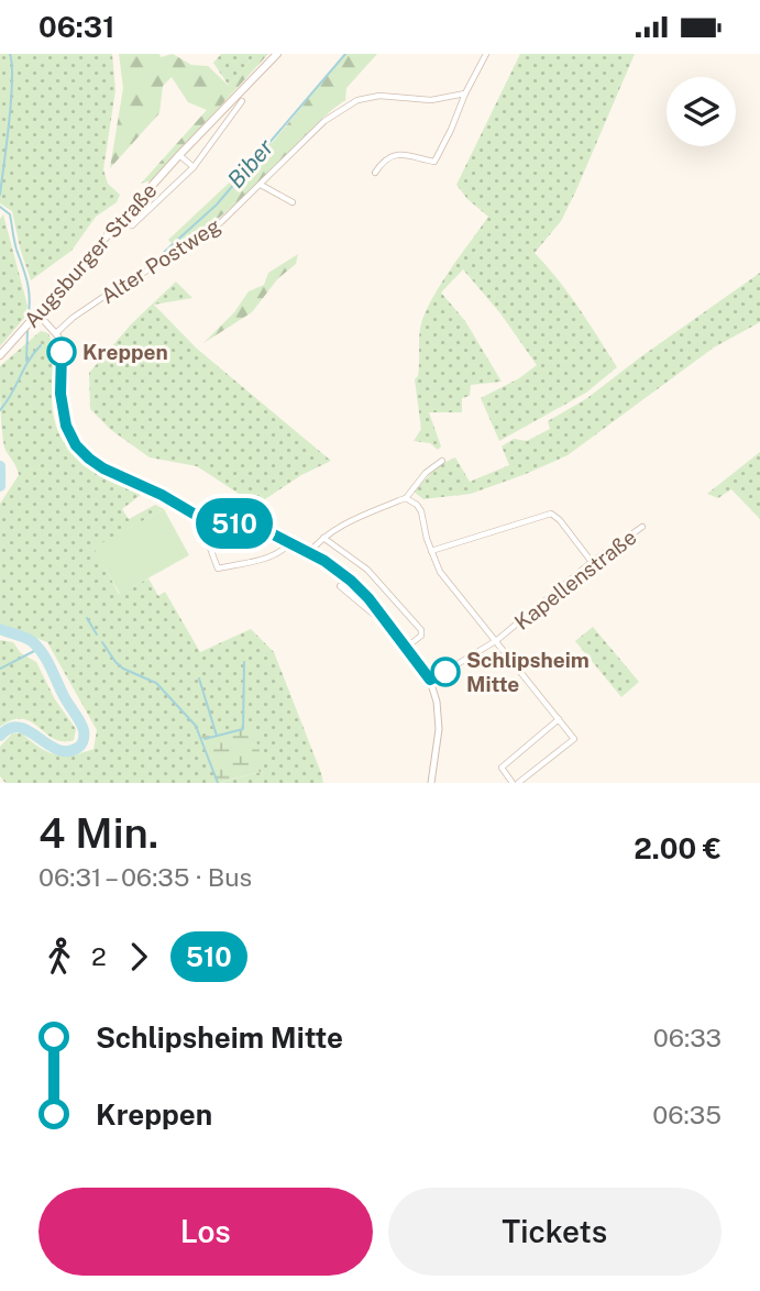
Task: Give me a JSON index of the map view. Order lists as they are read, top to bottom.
{
  "streets": {
    "main road": ["Augsburger Straße"],
    "street": ["Alter Postweg", "Kapellenstraße"]
  },
  "water": ["Biber"],
  "places": ["Kreppen", "Schlipsheim Mitte"],
  "lines": ["bus line 510"],
  "page": {
    "status": "06:31",
    "on_map": "510",
    "heading": ["4 Min.", "06:31 – 06:35 · Bus", "2.00 €"],
    "legs": ["2", "510"],
    "list": [
      {
        "name": "Schlipsheim Mitte",
        "value": "06:33"
      },
      {
        "name": "Kreppen",
        "value": "06:35"
      }
    ],
    "buttons": ["Los", "Tickets"]
  }
}
